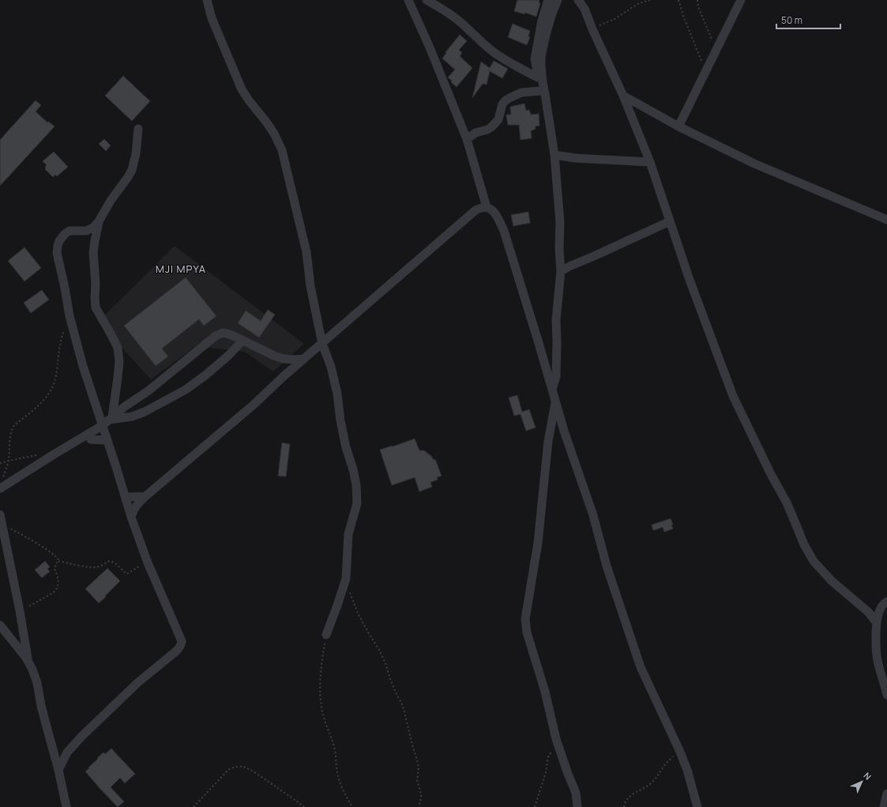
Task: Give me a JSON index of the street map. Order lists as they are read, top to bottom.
{
  "districts": ["MJI MPYA"],
  "scale_bar": "50 m",
  "north": "top right"
}
